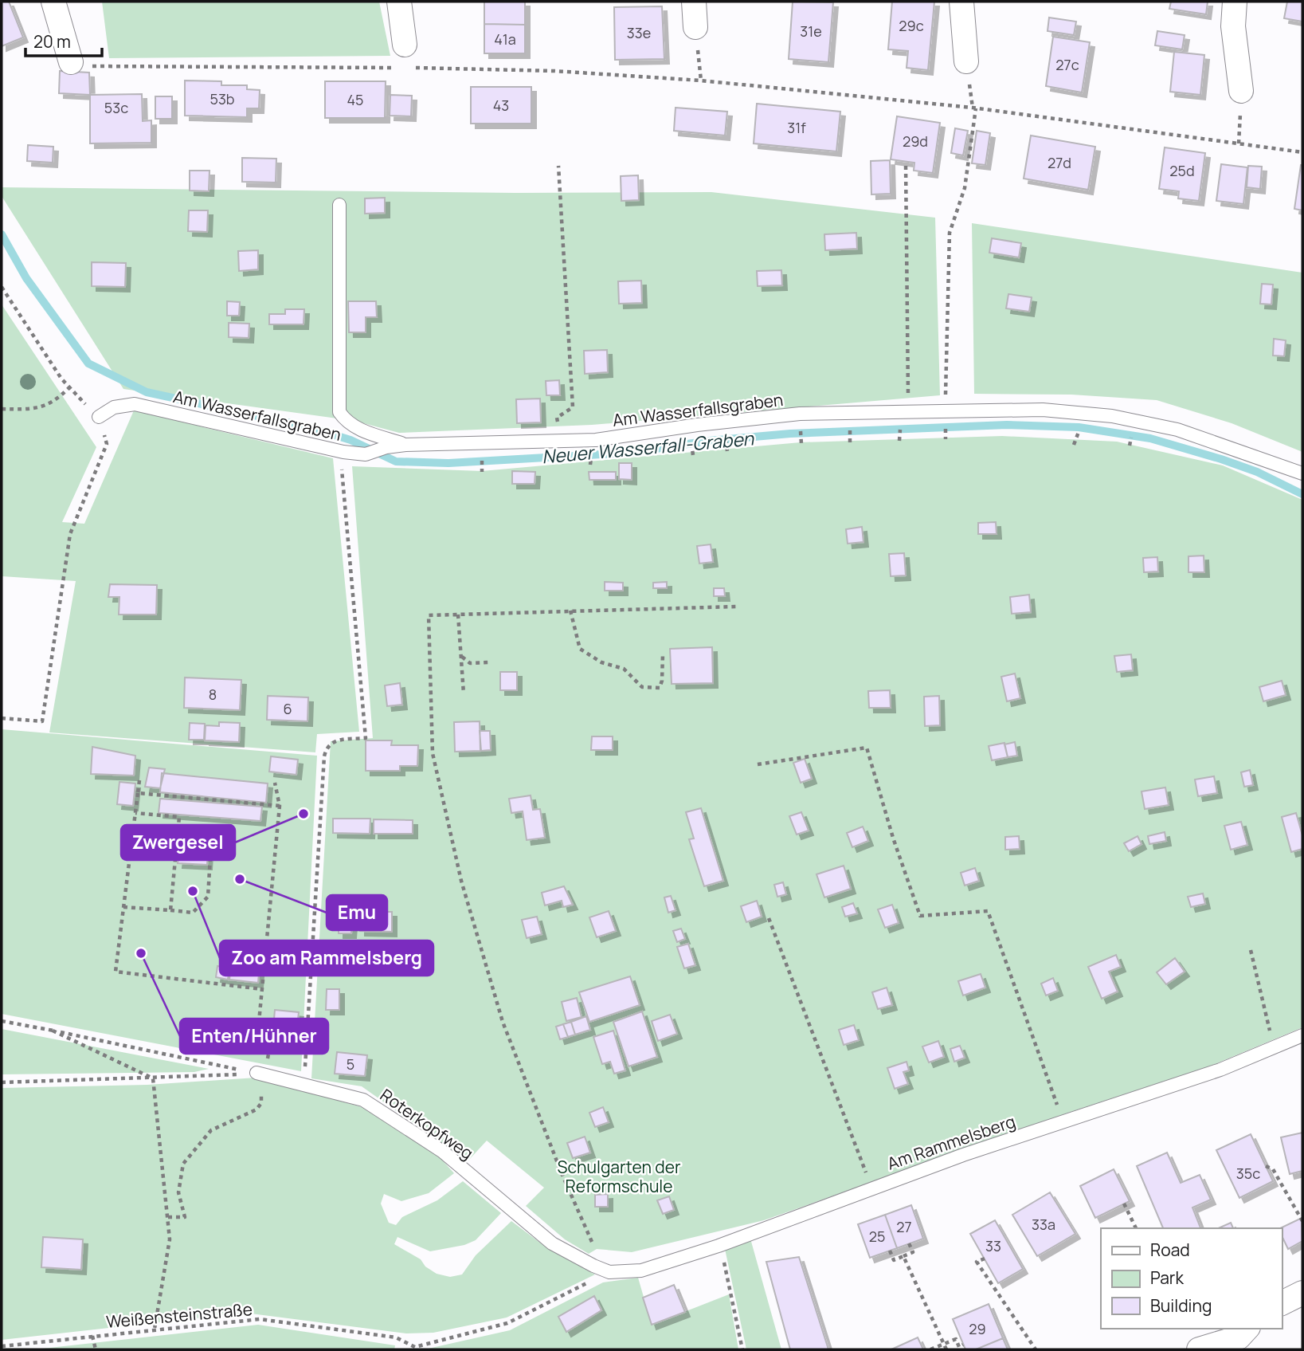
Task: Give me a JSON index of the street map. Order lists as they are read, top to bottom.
{
  "streets": {
    "lane": ["Am Wasserfallsgraben", "Roterkopfweg", "Am Rammelsberg"],
    "path": ["Weißensteinstraße"]
  },
  "crossings": [
    ["Roterkopfweg", "Am Rammelsberg"]
  ],
  "water": ["Neuer Wasserfall-Graben"],
  "parks": ["Schulgarten der Reformschule"],
  "places": [
    "Zwergesel",
    "Emu",
    "Zoo am Rammelsberg",
    "Enten/Hühner"
  ],
  "house_numbers": [
    "29c",
    "31e",
    "33e",
    "41a",
    "27c",
    "53b",
    "45",
    "43",
    "53c",
    "31f",
    "29d",
    "27d",
    "25d",
    "8",
    "6",
    "5",
    "35c",
    "33a",
    "27",
    "25",
    "33",
    "29"
  ],
  "legend": ["Road", "Park", "Building"],
  "scale_bar": "20 m"
}
